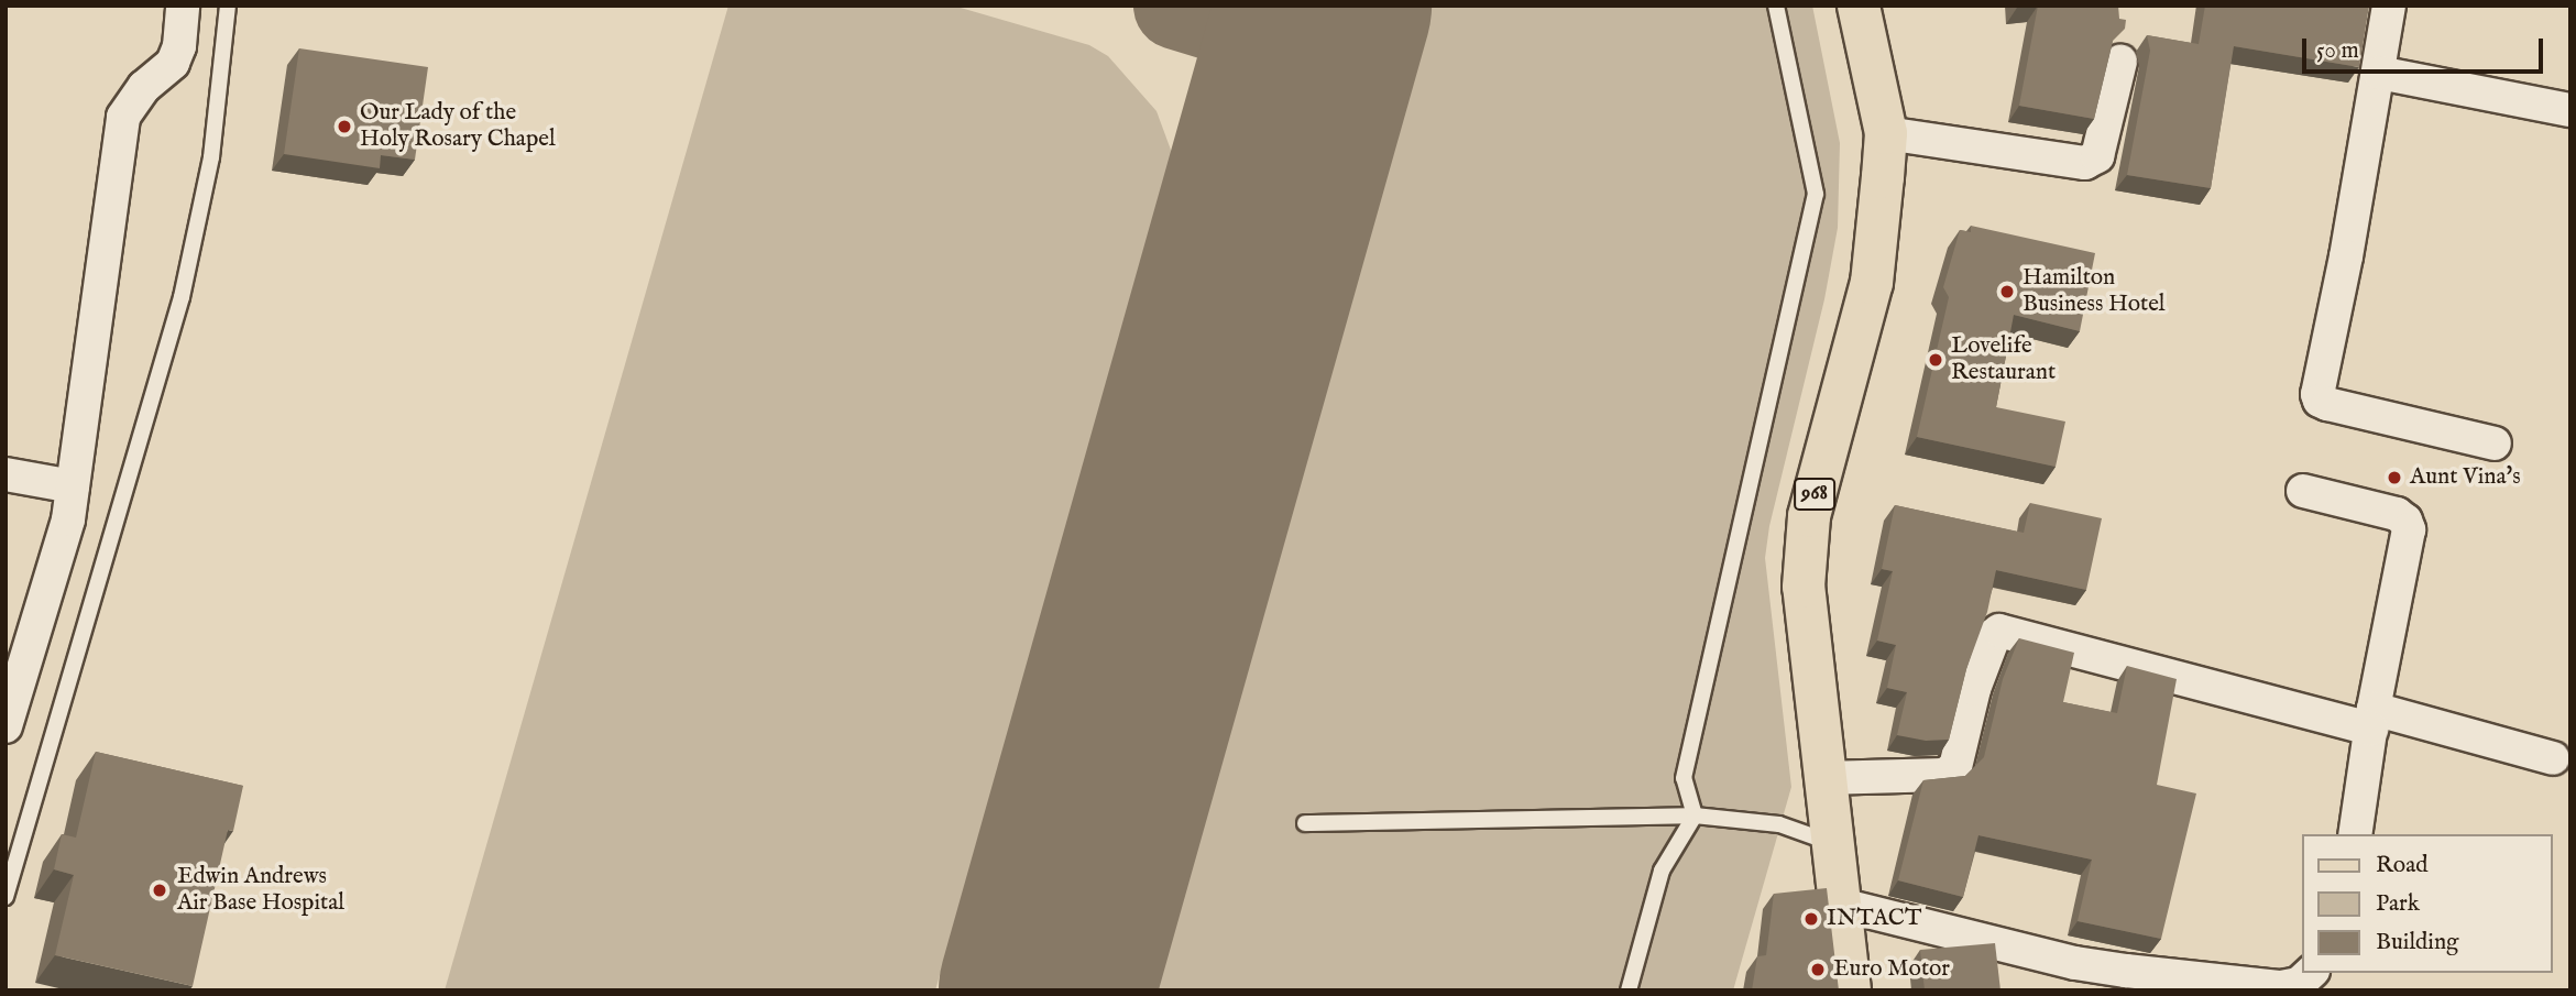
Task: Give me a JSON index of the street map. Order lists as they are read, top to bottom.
{
  "streets": {
    "main road": ["968"]
  },
  "places": [
    "Our Lady of the Holy Rosary Chapel",
    "Hamilton Business Hotel",
    "Lovelife Restaurant",
    "Aunt Vina's",
    "Edwin Andrews Air Base Hospital",
    "INTACT",
    "Euro Motor"
  ],
  "legend": ["Road", "Park", "Building"],
  "scale_bar": "50 m"
}
